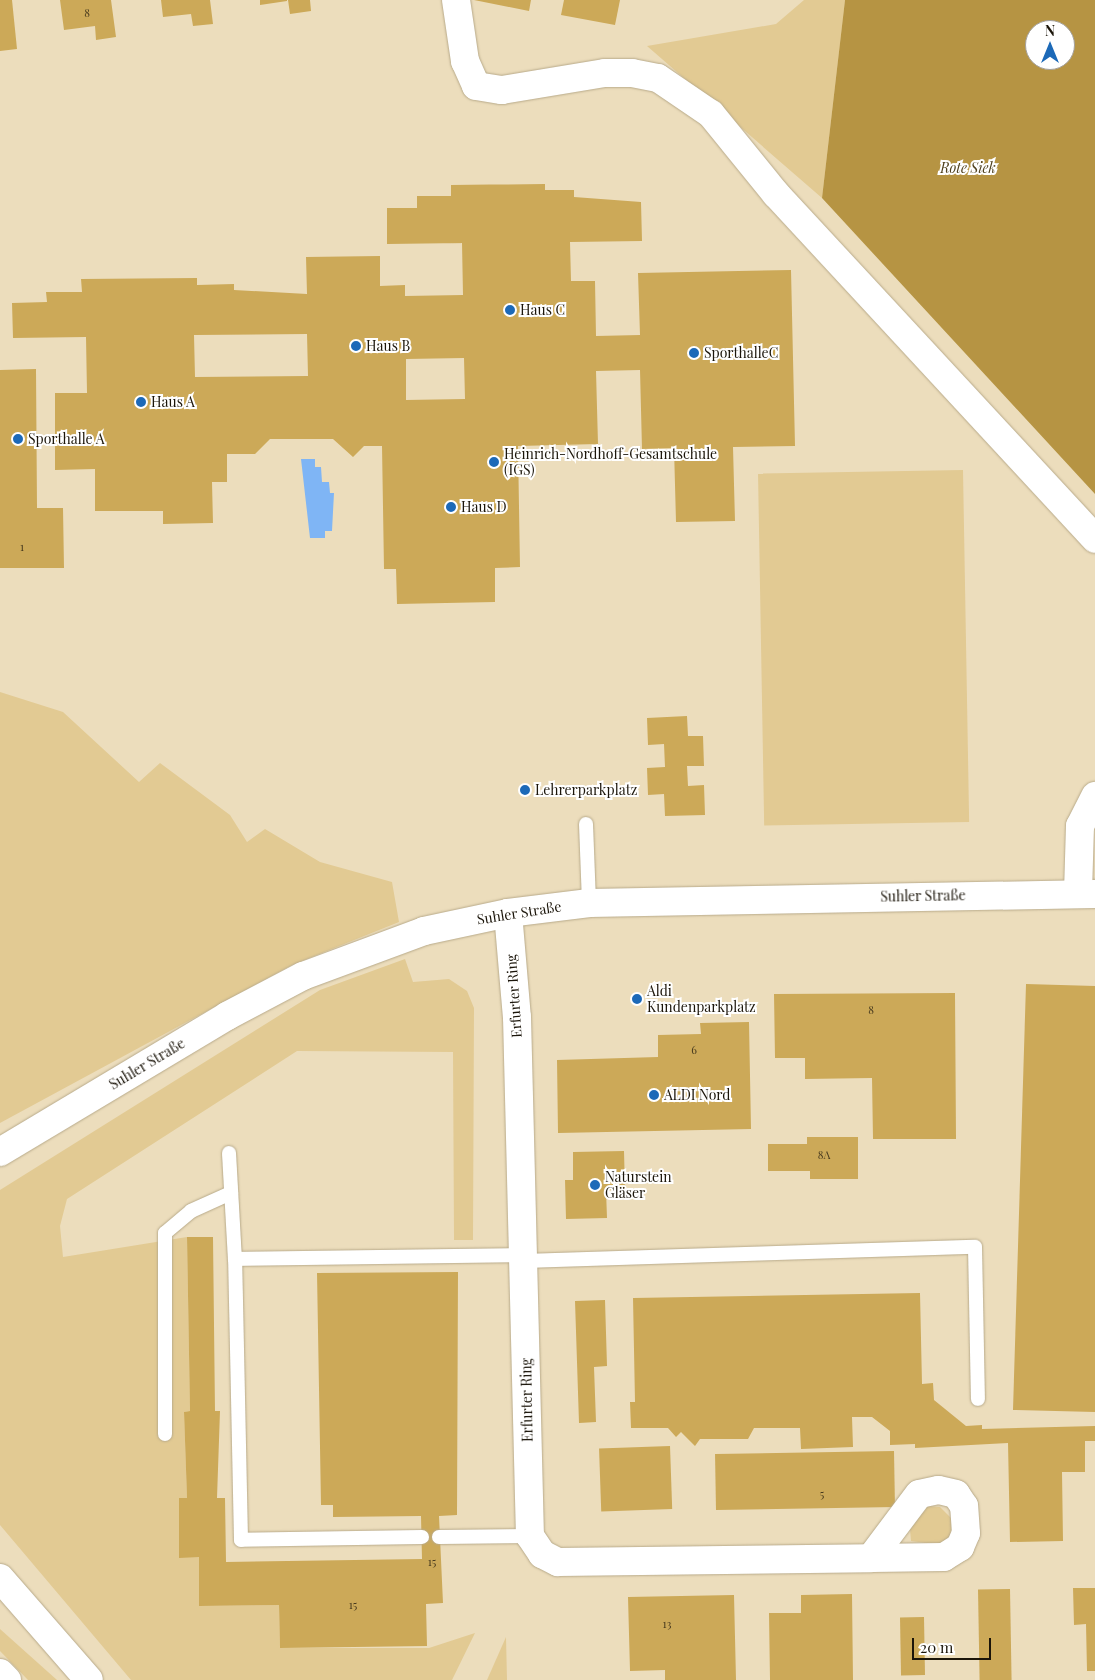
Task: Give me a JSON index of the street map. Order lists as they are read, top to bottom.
{
  "streets": {
    "street": ["Suhler Straße", "Erfurter Ring"]
  },
  "crossings": [
    ["Suhler Straße", "Erfurter Ring"]
  ],
  "parks": ["Rote Siek"],
  "places": [
    "Haus C",
    "Haus B",
    "SporthalleC",
    "Haus A",
    "Sporthalle A",
    "Heinrich-Nordhoff-Gesamtschule (IGS)",
    "Haus D",
    "Lehrerparkplatz",
    "Aldi Kundenparkplatz",
    "ALDI Nord",
    "Naturstein Gläser"
  ],
  "house_numbers": [
    "8",
    "1",
    "8",
    "6",
    "8A",
    "5",
    "15",
    "15",
    "13"
  ],
  "scale_bar": "20 m",
  "north": "top"
}
